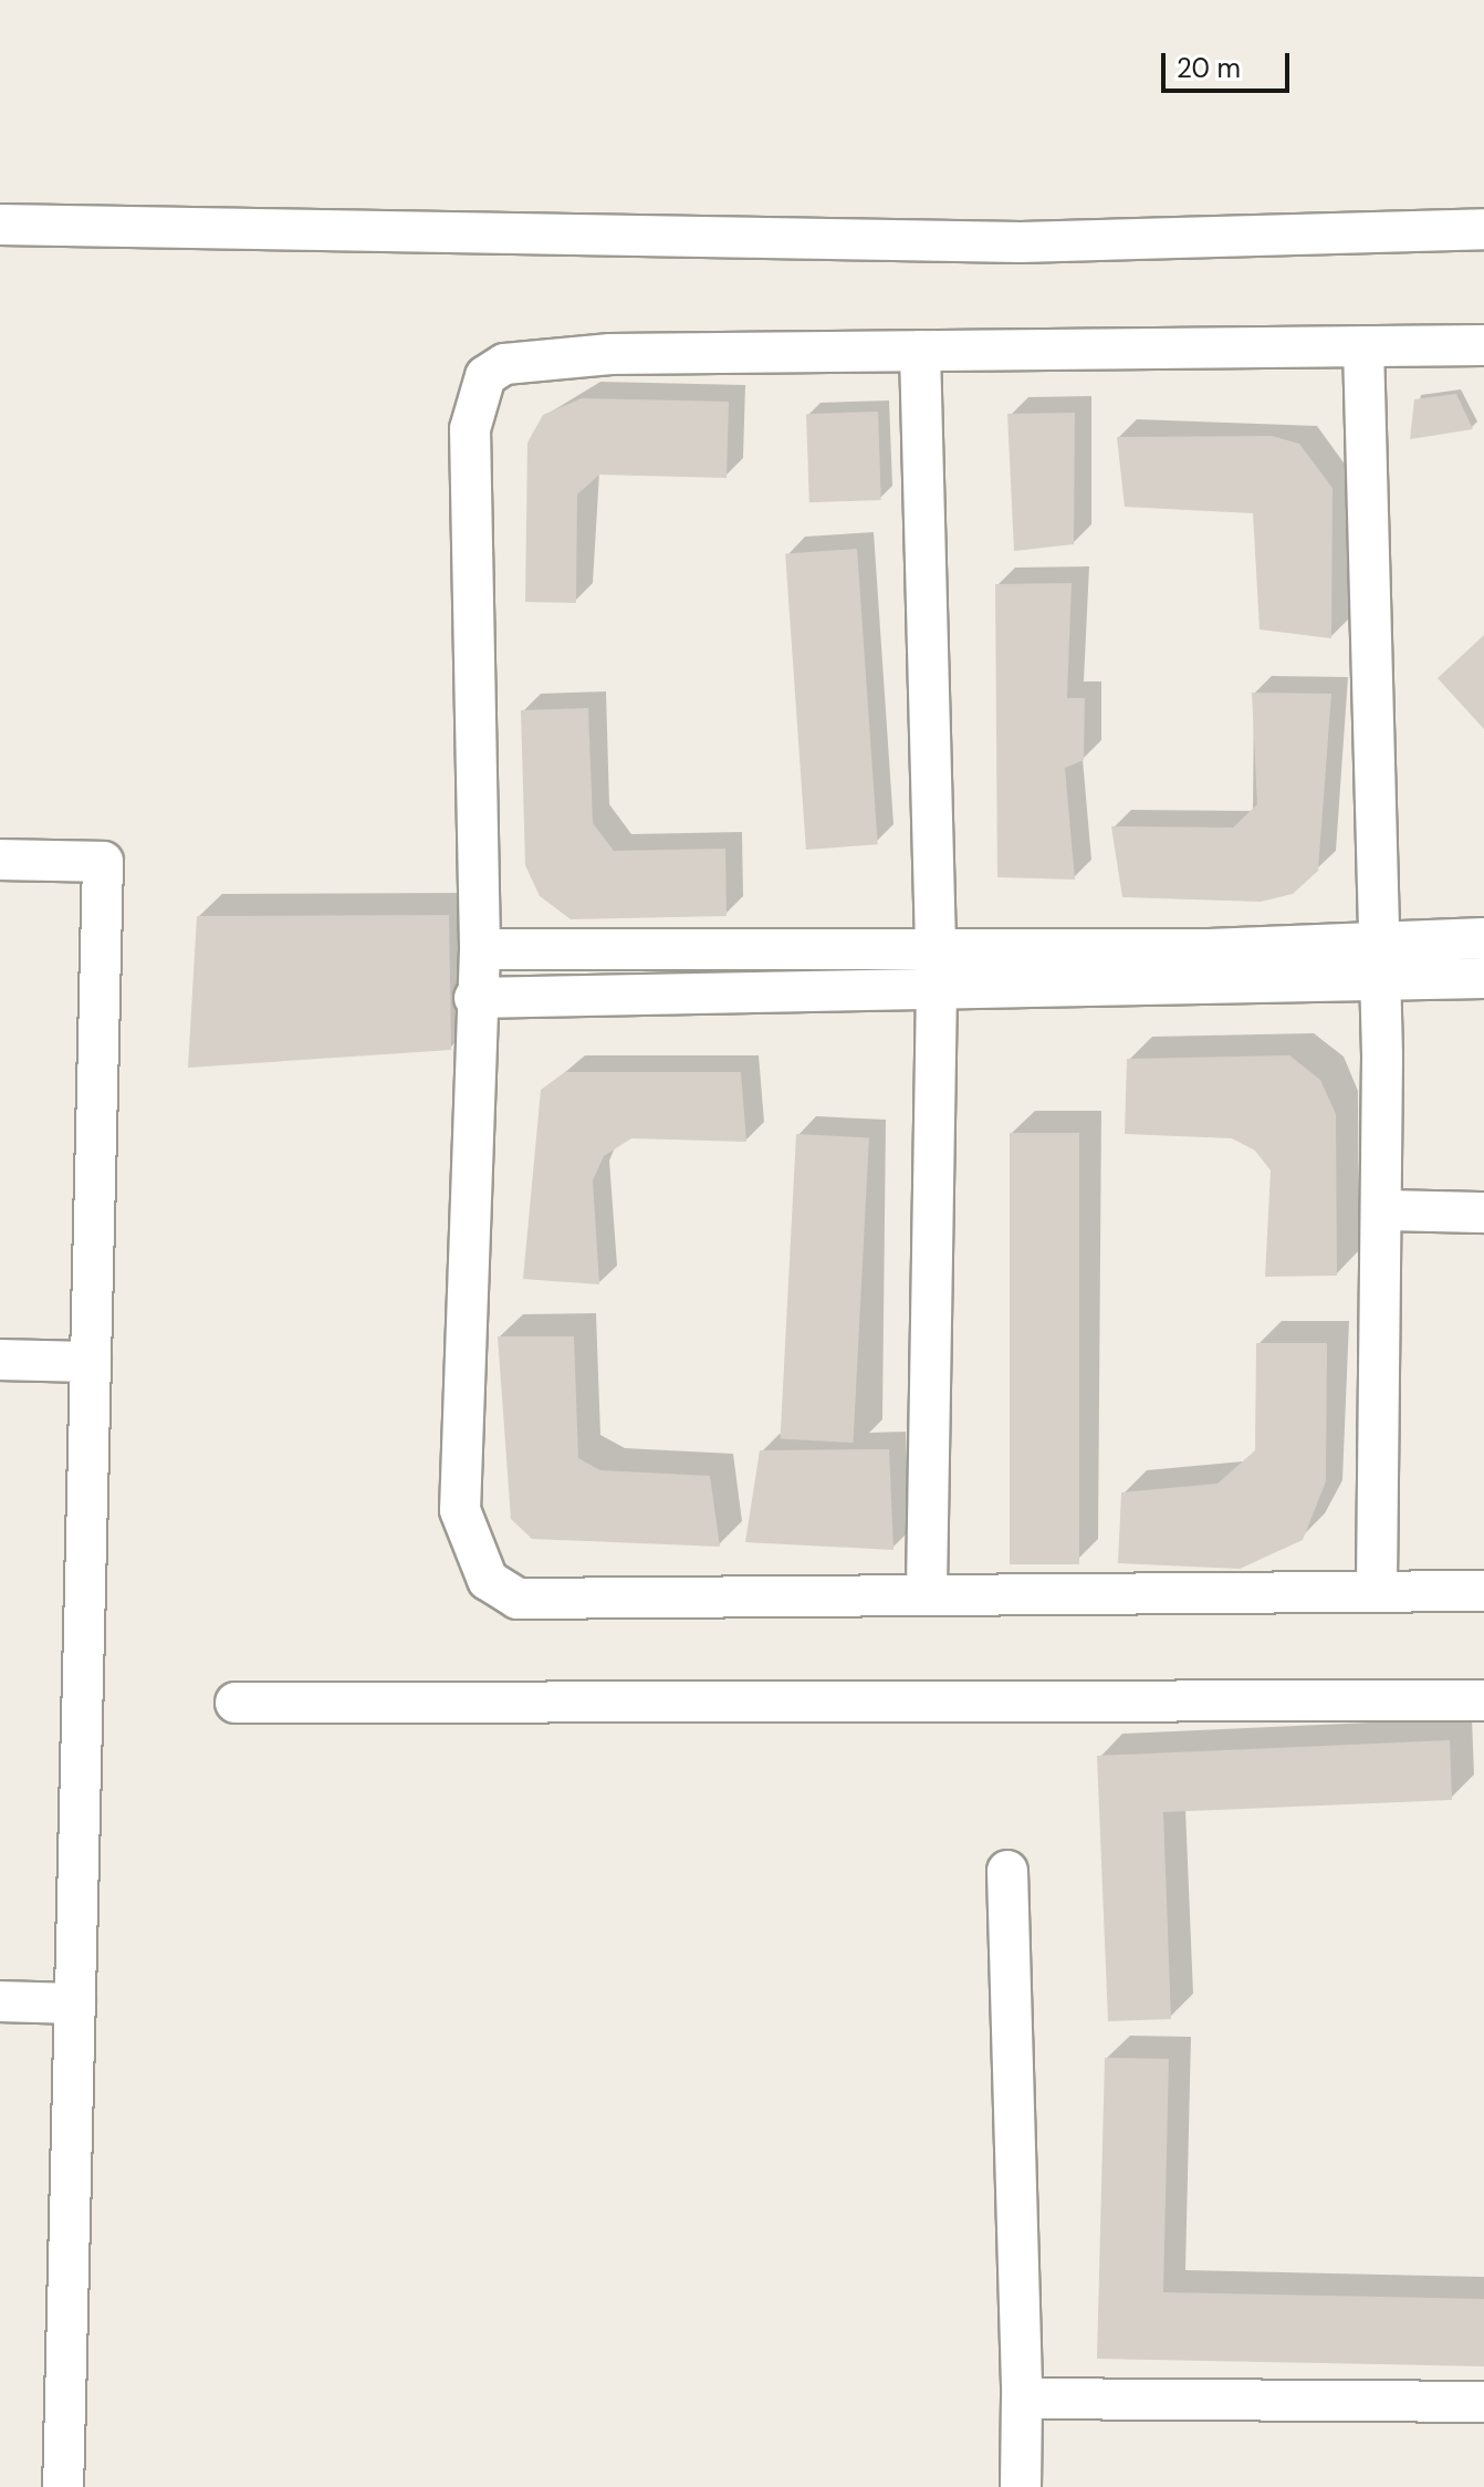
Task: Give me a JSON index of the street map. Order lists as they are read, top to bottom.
{
  "scale_bar": "20 m"
}
